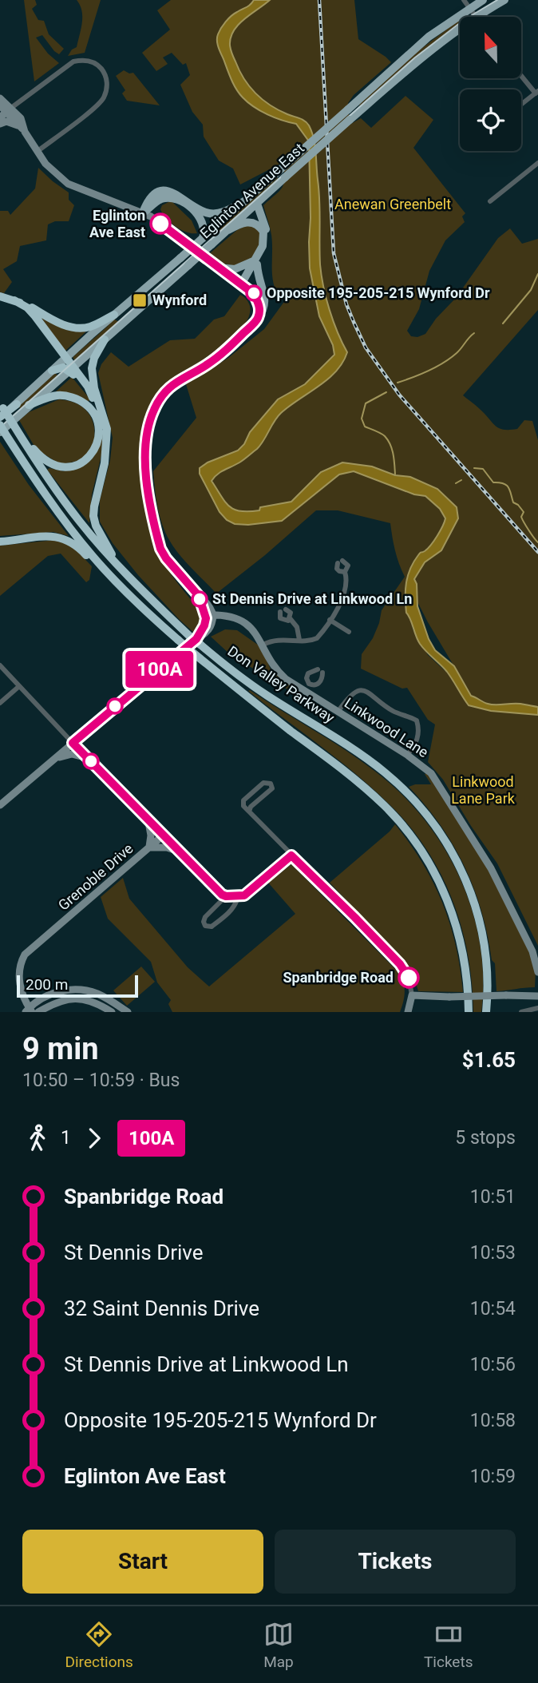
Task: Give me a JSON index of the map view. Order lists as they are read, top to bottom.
{
  "streets": {
    "highway": ["Don Valley Parkway"],
    "main road": ["Eglinton Avenue East"],
    "street": ["Linkwood Lane", "Grenoble Drive"]
  },
  "crossings": [
    ["Eglinton Avenue East", "Don Valley Parkway"]
  ],
  "parks": ["Anewan Greenbelt", "Linkwood Lane Park"],
  "places": {
    "other": [
      "Eglinton Ave East",
      "Opposite 195-205-215 Wynford Dr",
      "St Dennis Drive at Linkwood Ln",
      "Spanbridge Road"
    ],
    "transit": ["Wynford"]
  },
  "lines": ["bus line 100A"],
  "scale_bar": "200 m",
  "north": "top",
  "page": {
    "on_map": "100A",
    "scale": "200 m",
    "heading": ["9 min", "10:50 – 10:59 · Bus", "$1.65"],
    "legs": ["1", "100A", "5 stops"],
    "list": [
      {
        "name": "Spanbridge Road",
        "value": "10:51"
      },
      {
        "name": "St Dennis Drive",
        "value": "10:53"
      },
      {
        "name": "32 Saint Dennis Drive",
        "value": "10:54"
      },
      {
        "name": "St Dennis Drive at Linkwood Ln",
        "value": "10:56"
      },
      {
        "name": "Opposite 195-205-215 Wynford Dr",
        "value": "10:58"
      },
      {
        "name": "Eglinton Ave East",
        "value": "10:59"
      }
    ],
    "buttons": ["Start", "Tickets"],
    "tabs": ["Directions", "Map", "Tickets"]
  }
}
